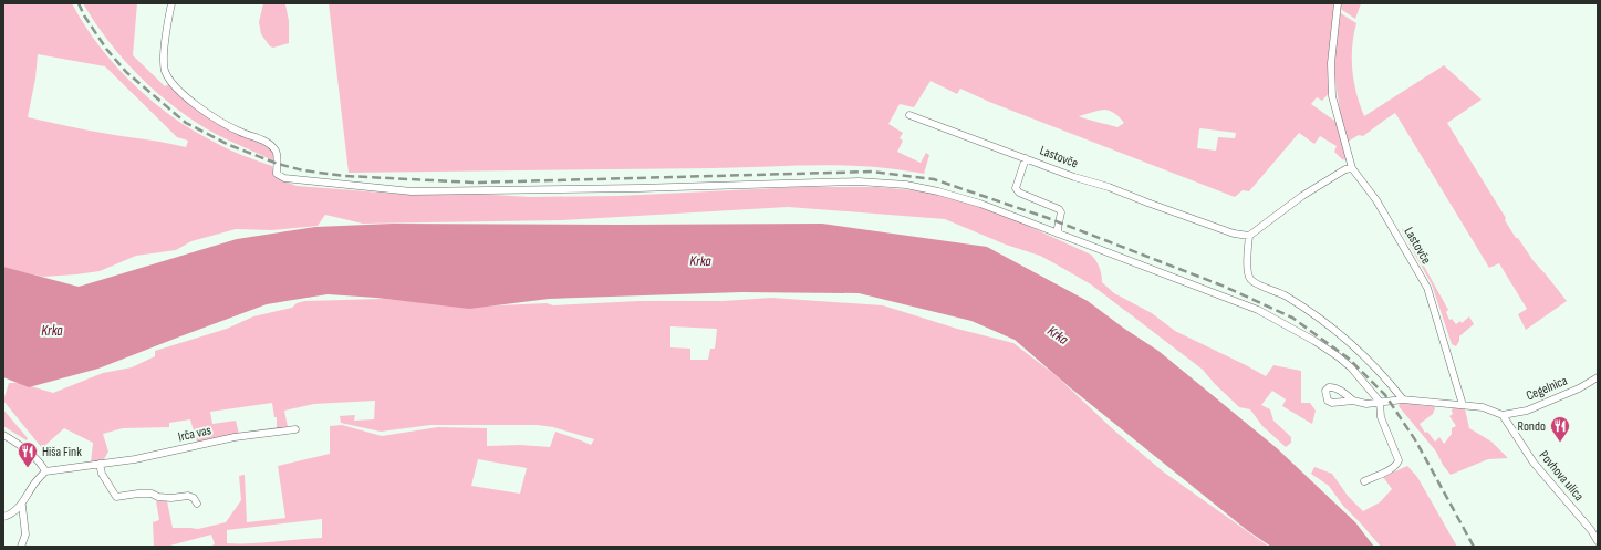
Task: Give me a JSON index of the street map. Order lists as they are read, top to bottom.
{
  "streets": {
    "street": [
      "Lastovče",
      "Cegelnica",
      "Irča vas",
      "Povhova ulica"
    ]
  },
  "crossings": [
    ["Cegelnica", "Povhova ulica"]
  ],
  "water": ["Krka"],
  "places": {
    "restaurant": ["Rondo", "Hiša Fink"]
  }
}
